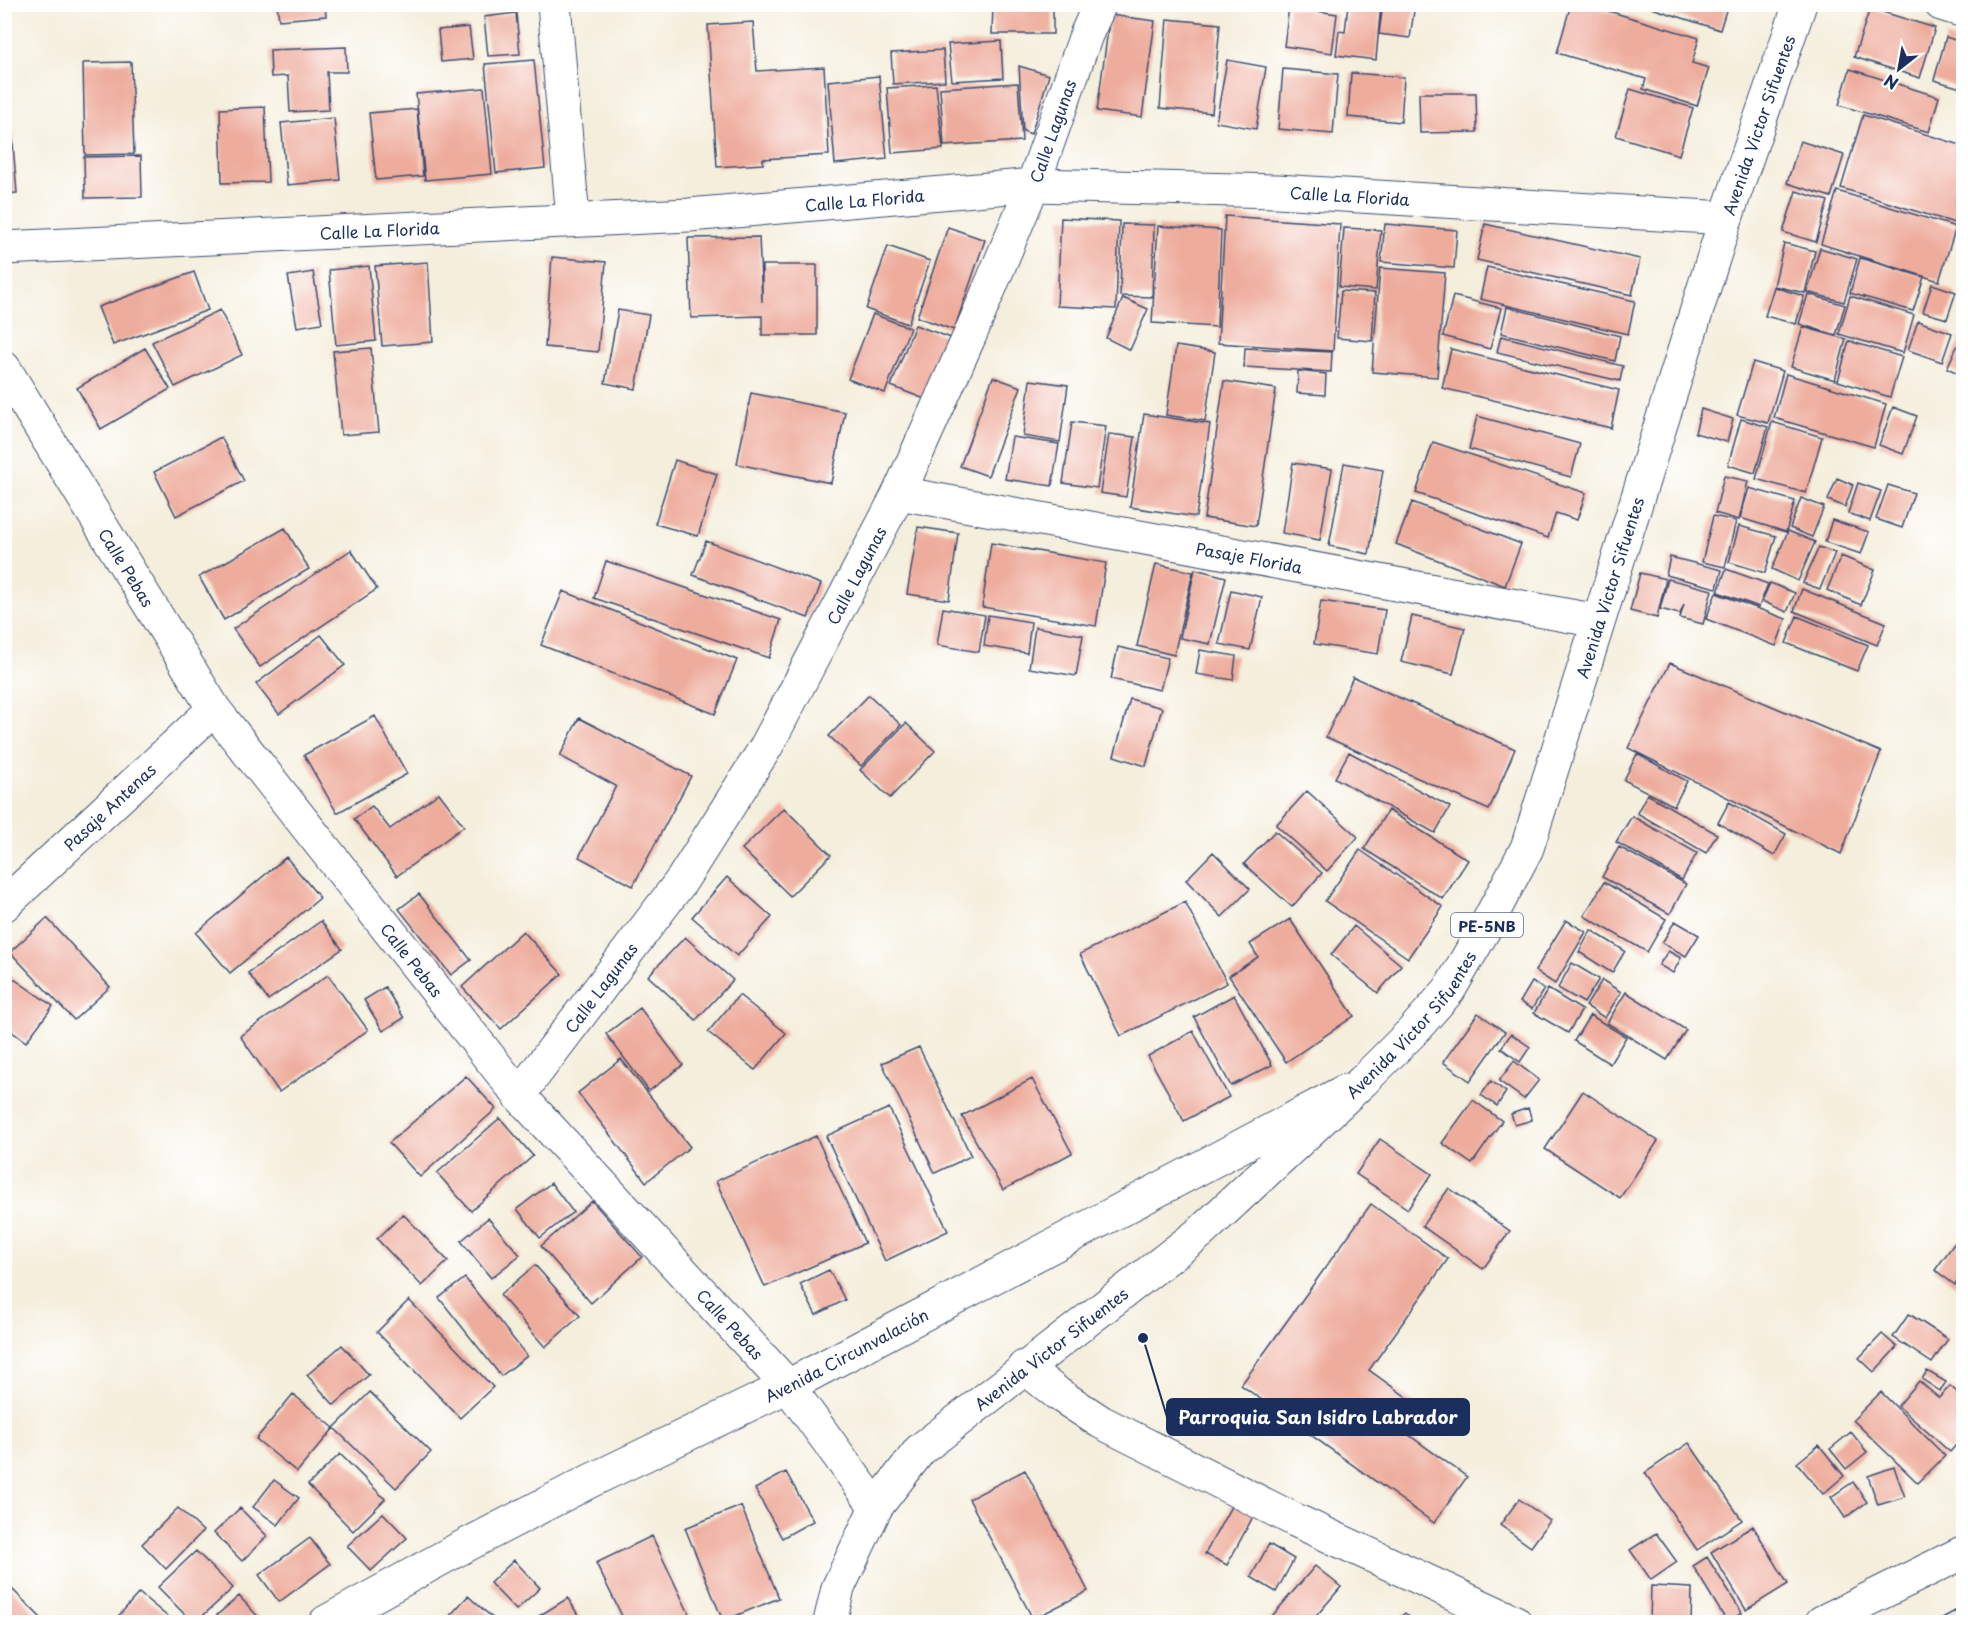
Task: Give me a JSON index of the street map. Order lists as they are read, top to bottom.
{
  "streets": {
    "main road": [
      "Avenida Victor Sifuentes",
      "Calle Lagunas",
      "Calle La Florida",
      "Pasaje Florida",
      "Calle Pebas",
      "Pasaje Antenas",
      "PE-5NB",
      "Avenida Circunvalación"
    ]
  },
  "crossings": [
    ["Avenida Victor Sifuentes", "Calle La Florida"],
    ["Avenida Victor Sifuentes", "Pasaje Florida"],
    ["Avenida Victor Sifuentes", "Calle Pebas"],
    ["Avenida Victor Sifuentes", "Avenida Circunvalación"],
    ["Calle Lagunas", "Calle La Florida"],
    ["Calle Lagunas", "Pasaje Florida"],
    ["Calle Lagunas", "Calle Pebas"],
    ["Calle Pebas", "Pasaje Antenas"],
    ["Calle Pebas", "Avenida Circunvalación"]
  ],
  "places": ["Parroquia San Isidro Labrador"],
  "north": "bottom left"
}
